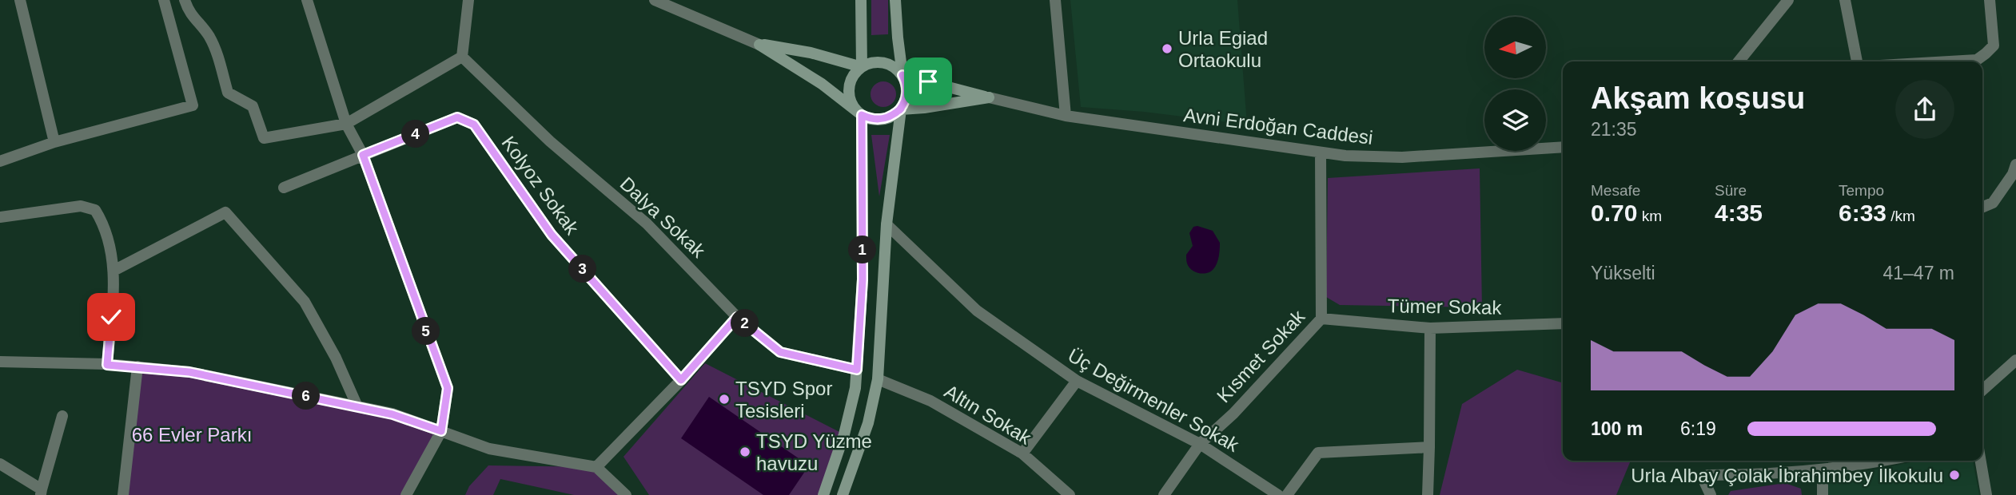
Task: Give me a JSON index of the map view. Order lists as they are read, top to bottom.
{
  "streets": {
    "street": [
      "Avni Erdoğan Caddesi",
      "Kolyoz Sokak",
      "Dalya Sokak",
      "Tümer Sokak",
      "Kısmet Sokak",
      "Üç Değirmenler Sokak",
      "Altın Sokak"
    ]
  },
  "crossings": [
    ["Avni Erdoğan Caddesi", "Kısmet Sokak"],
    ["Tümer Sokak", "Kısmet Sokak"],
    ["Kısmet Sokak", "Üç Değirmenler Sokak"]
  ],
  "parks": ["66 Evler Parkı"],
  "places": [
    "Urla Egiad Ortaokulu",
    "TSYD Spor Tesisleri",
    "TSYD Yüzme havuzu",
    "Urla Albay Çolak İbrahimbey İlkokulu"
  ],
  "north": "left",
  "page": {
    "heading": ["Akşam koşusu", "21:35"],
    "pins": [
      "4",
      "1",
      "3",
      "2",
      "5",
      "6"
    ],
    "stats": [
      ["Mesafe", "0.70 km"],
      ["Süre", "4:35"],
      ["Tempo", "6:33 /km"]
    ],
    "chart": ["Yükselti", "41–47 m"],
    "list": [
      {
        "name": "100 m",
        "note": "6:19"
      }
    ]
  }
}
